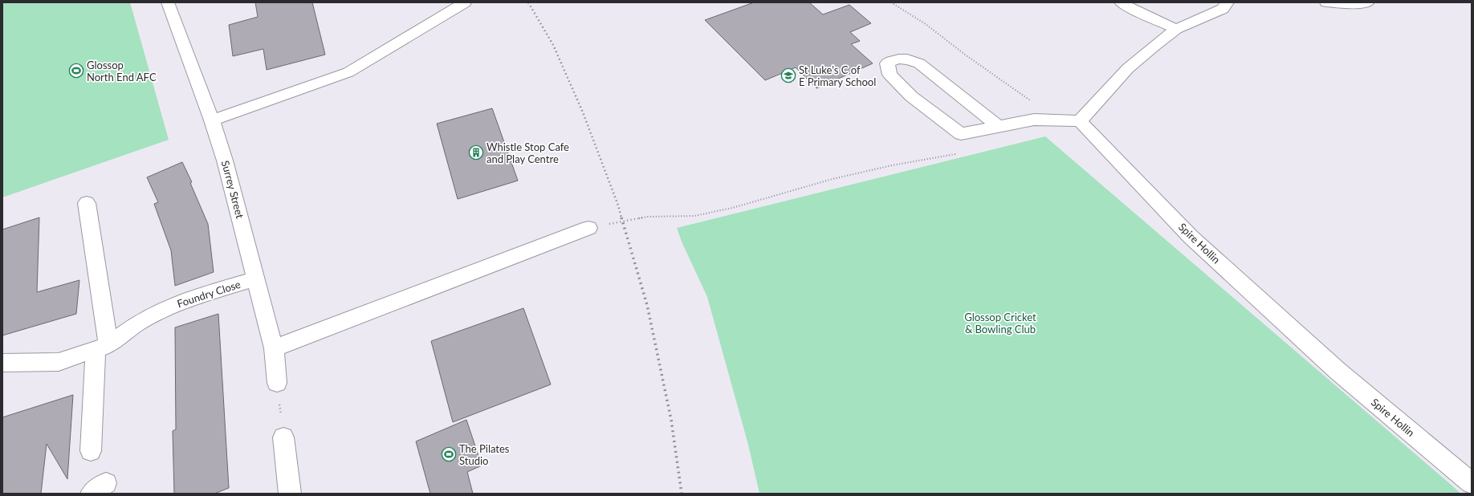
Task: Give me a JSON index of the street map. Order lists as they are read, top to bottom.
{
  "streets": {
    "street": ["Surrey Street", "Spire Hollin", "Foundry Close"]
  },
  "crossings": [
    ["Surrey Street", "Foundry Close"]
  ],
  "parks": ["Glossop Cricket & Bowling Club"],
  "places": {
    "sports": ["Glossop North End AFC", "The Pilates Studio"],
    "school or university": ["St Luke's C of E Primary School"],
    "building": ["Whistle Stop Cafe and Play Centre"]
  }
}
